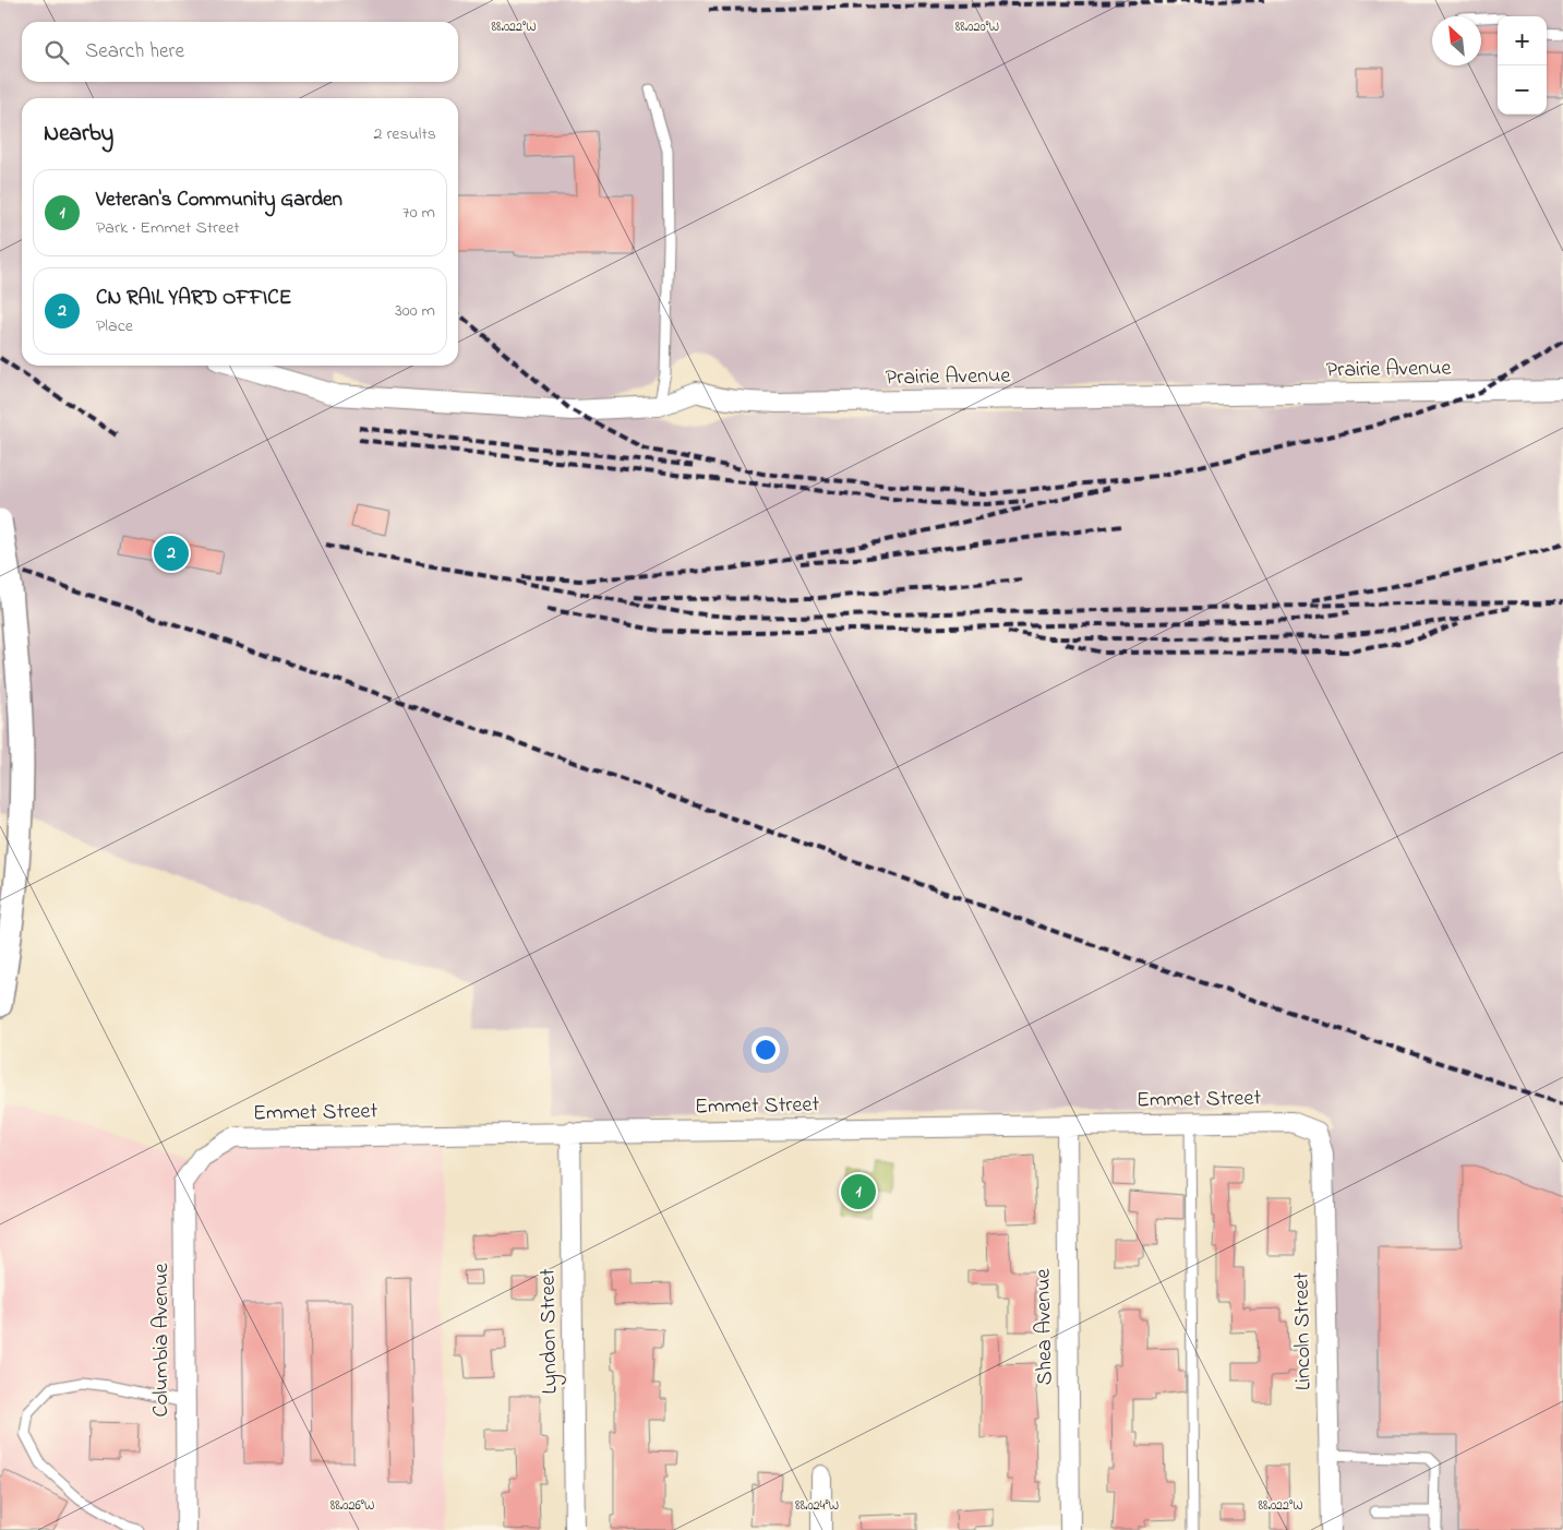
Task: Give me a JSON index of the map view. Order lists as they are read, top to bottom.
{
  "streets": {
    "street": [
      "Prairie Avenue",
      "Emmet Street",
      "Shea Avenue",
      "Lyndon Street",
      "Lincoln Street",
      "Columbia Avenue"
    ]
  },
  "crossings": [
    ["Emmet Street", "Shea Avenue"],
    ["Emmet Street", "Lyndon Street"],
    ["Emmet Street", "Lincoln Street"],
    ["Emmet Street", "Columbia Avenue"]
  ],
  "north": "top left",
  "page": {
    "map_buttons": ["+", "−"],
    "search": "Search here",
    "heading": ["Nearby", "2 results"],
    "list": [
      {
        "mark": "1",
        "name": "Veteran's Community Garden",
        "note": "Park · Emmet Street",
        "value": "70 m"
      },
      {
        "mark": "2",
        "name": "CN RAIL YARD OFFICE",
        "note": "Place",
        "value": "300 m"
      }
    ],
    "pins": ["2", "1"]
  },
  "coordinates": [
    "88.022°W",
    "88.020°W",
    "88.026°W",
    "88.024°W"
  ]
}
